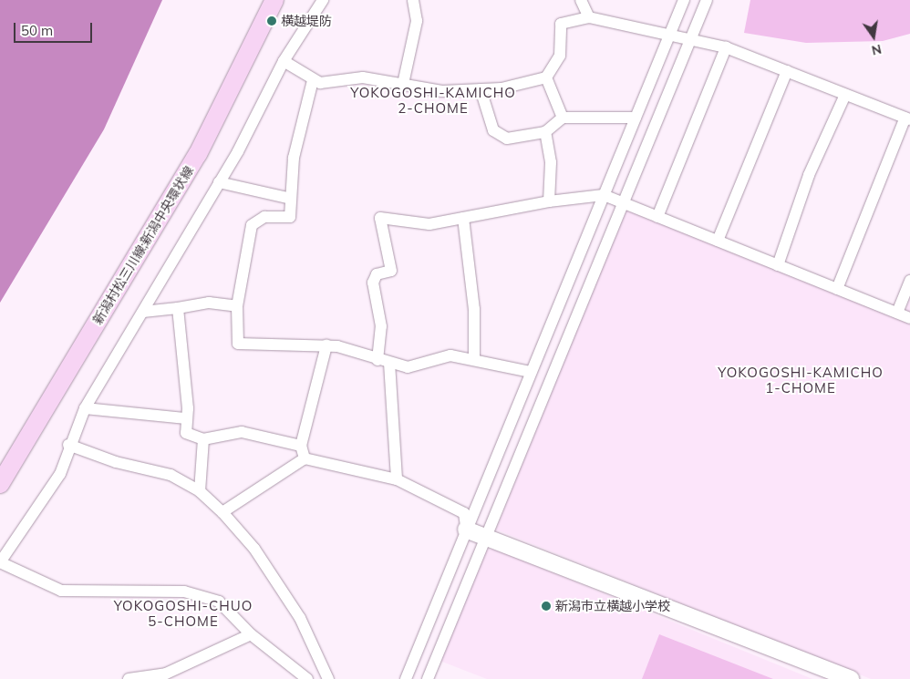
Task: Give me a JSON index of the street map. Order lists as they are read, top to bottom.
{
  "streets": {
    "main road": ["新潟村松三川線;新潟中央環状線"]
  },
  "districts": ["YOKOGOSHI-KAMICHO 2-CHOME", "YOKOGOSHI-KAMICHO 1-CHOME", "YOKOGOSHI-CHUO 5-CHOME"],
  "places": ["横越堤防", "新潟市立横越小学校"],
  "scale_bar": "50 m",
  "north": "bottom"
}
